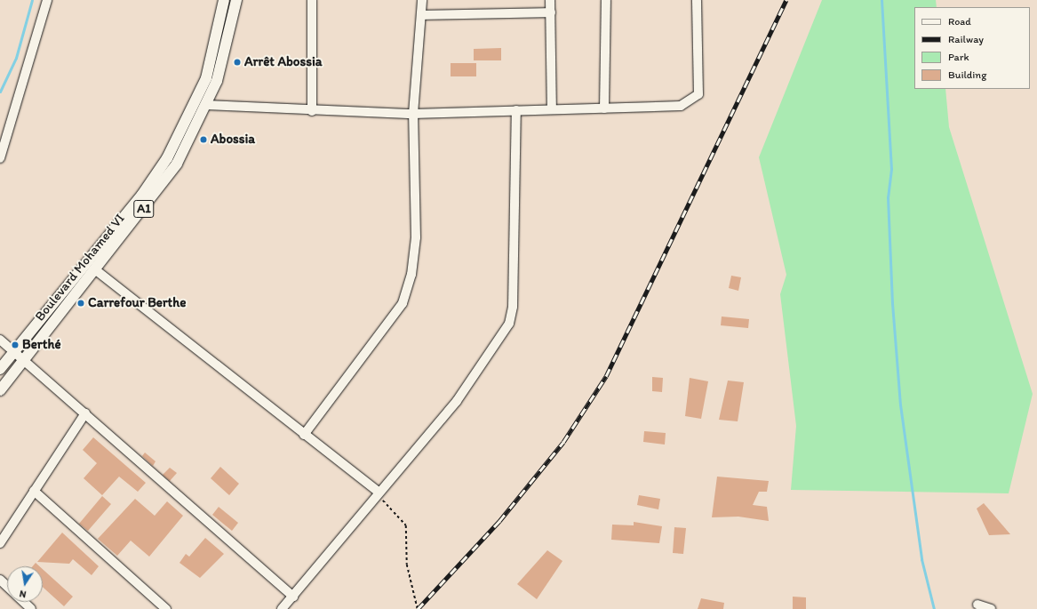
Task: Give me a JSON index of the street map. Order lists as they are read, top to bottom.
{
  "streets": {
    "main road": ["A1", "Boulevard Mohamed VI"]
  },
  "places": [
    "Arrêt Abossia",
    "Abossia",
    "Carrefour Berthe",
    "Berthé"
  ],
  "legend": [
    "Road",
    "Railway",
    "Park",
    "Building"
  ],
  "north": "bottom"
}
